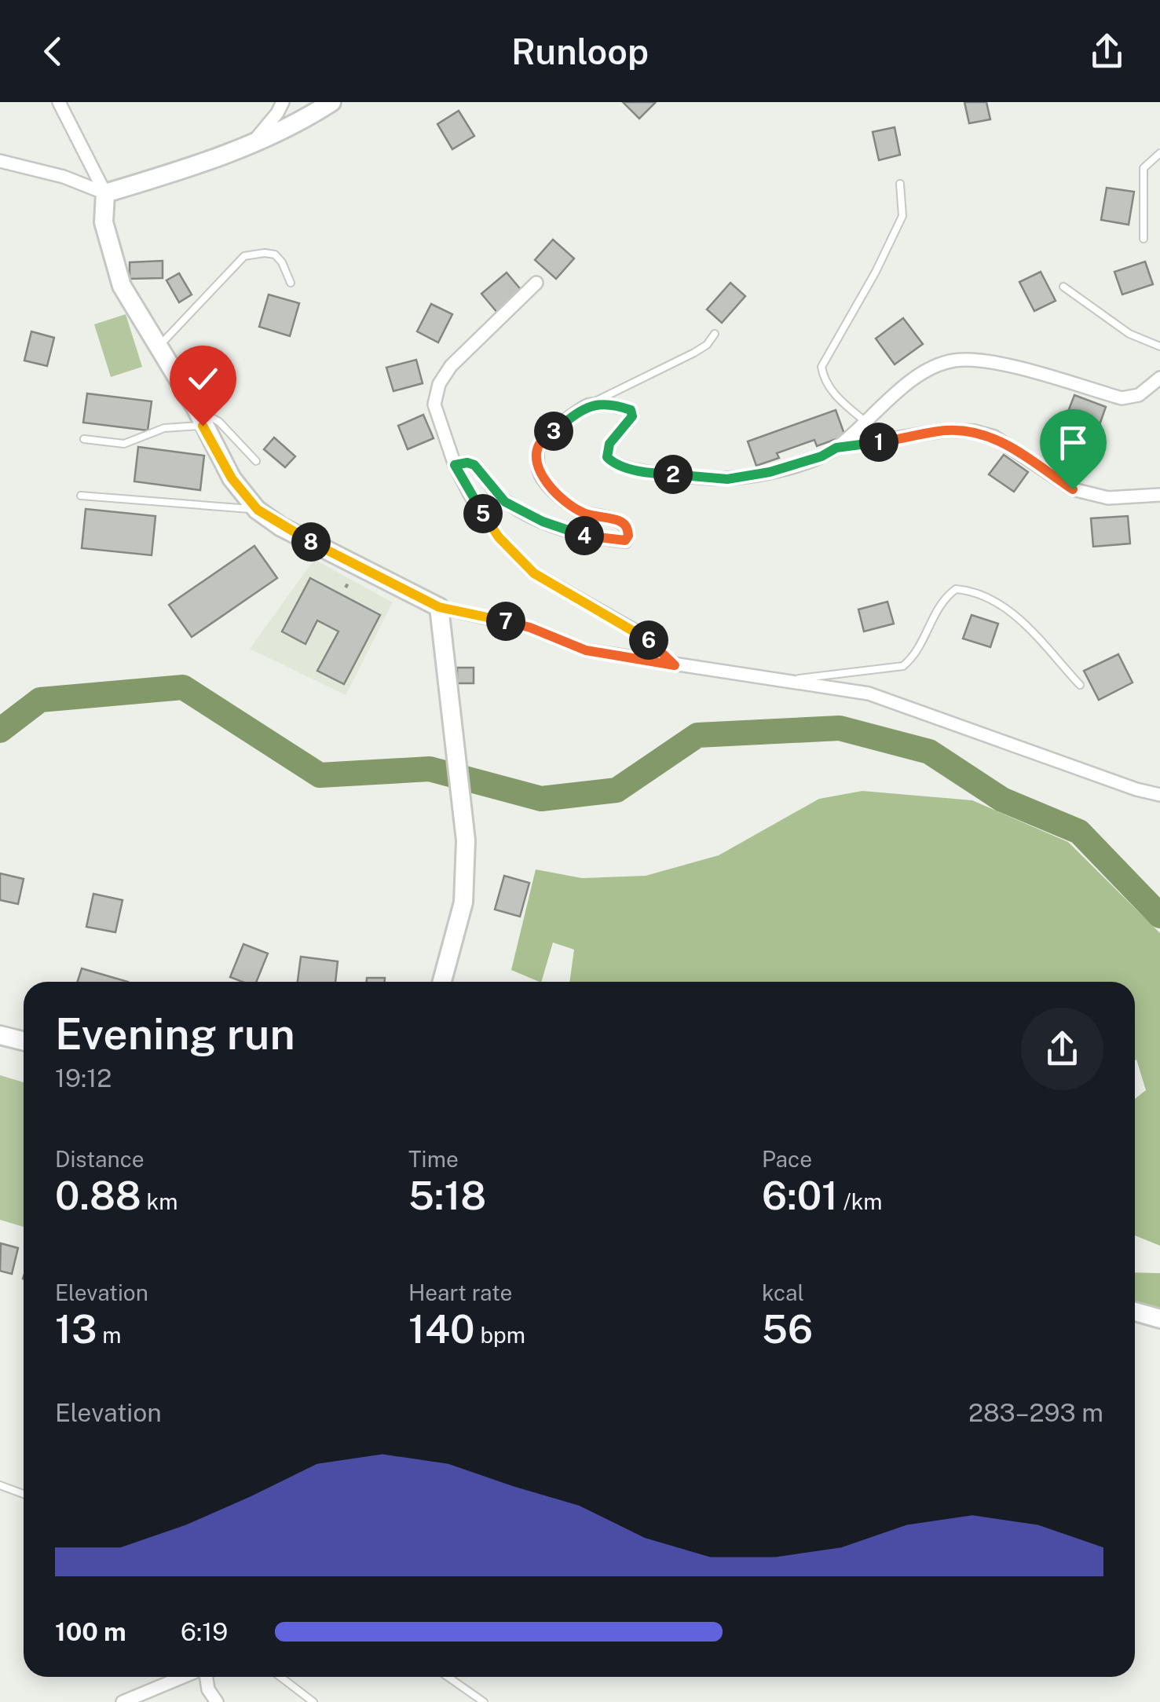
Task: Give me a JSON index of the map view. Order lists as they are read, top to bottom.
{
  "page": {
    "header": "Runloop",
    "pins": [
      "3",
      "1",
      "2",
      "5",
      "4",
      "8",
      "7",
      "6"
    ],
    "heading": ["Evening run", "19:12"],
    "stats": [
      ["Distance", "0.88 km"],
      ["Time", "5:18"],
      ["Pace", "6:01 /km"],
      ["Elevation", "13 m"],
      ["Heart rate", "140 bpm"],
      ["kcal", "56"]
    ],
    "chart": ["Elevation", "283–293 m"],
    "list": [
      {
        "name": "100 m",
        "note": "6:19"
      }
    ]
  }
}
